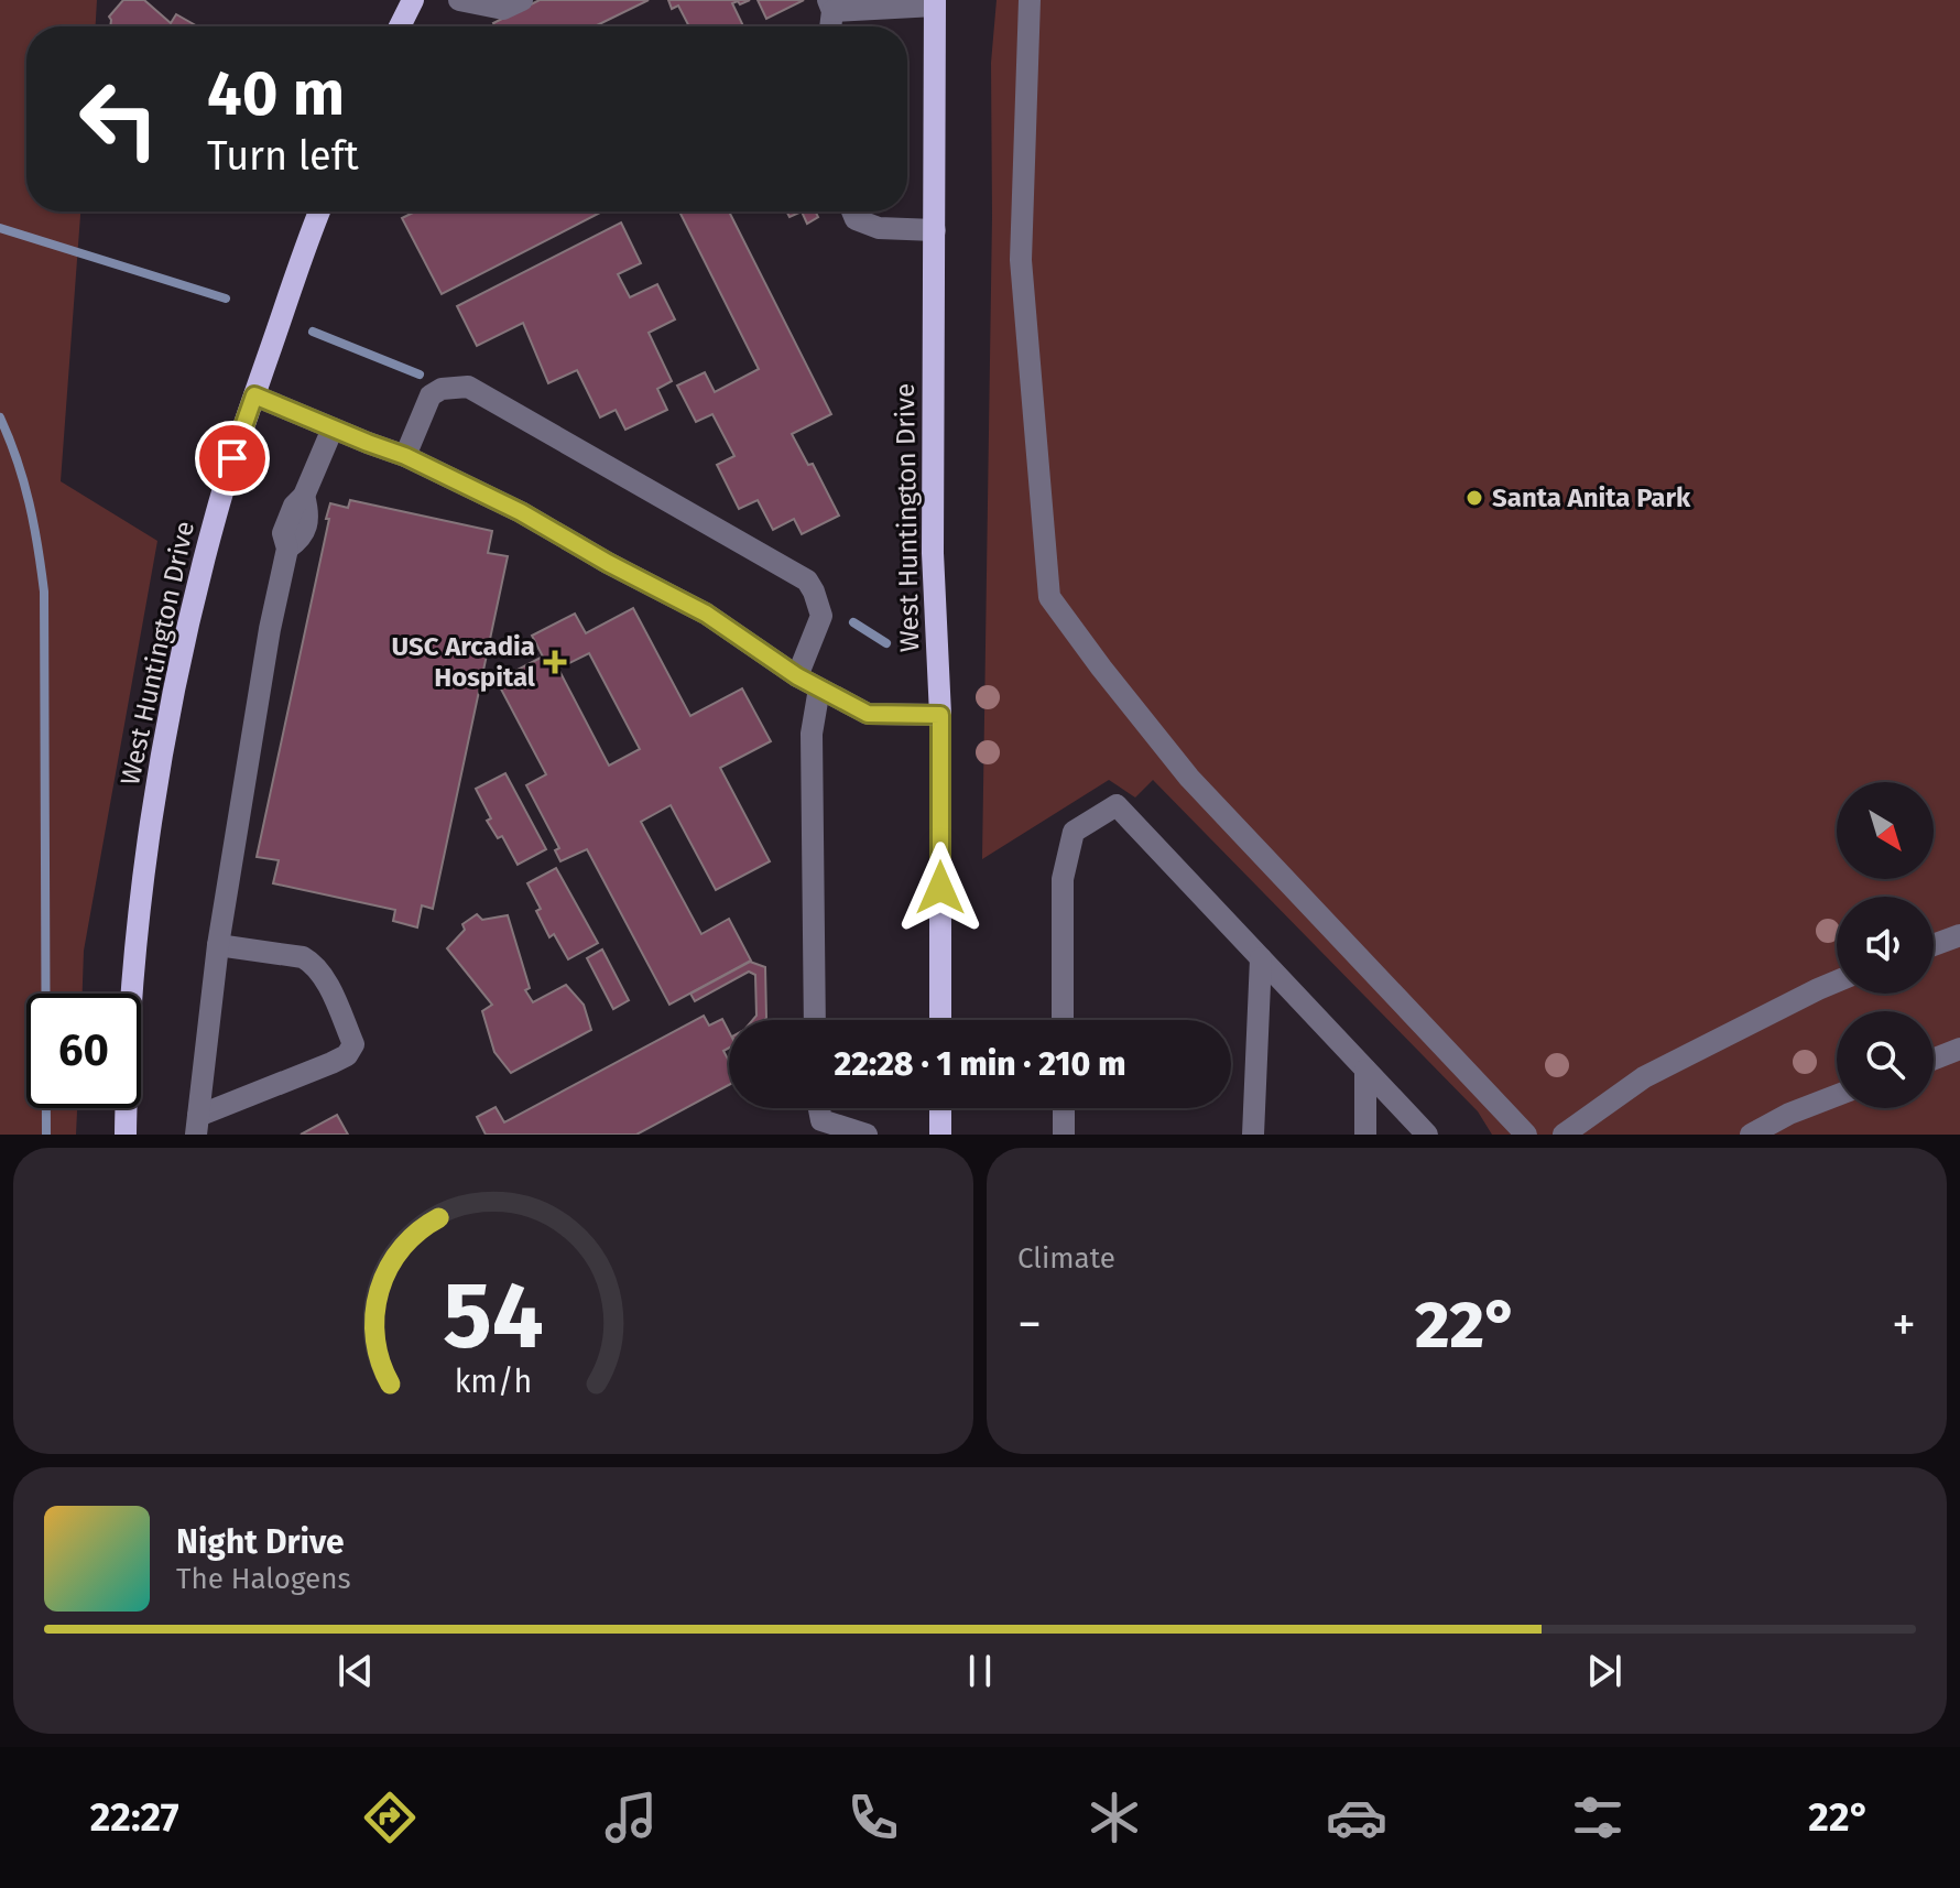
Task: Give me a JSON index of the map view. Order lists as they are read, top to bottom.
{
  "streets": {
    "main road": ["West Huntington Drive"]
  },
  "places": {
    "other": ["Santa Anita Park"],
    "health": ["USC Arcadia Hospital"]
  },
  "north": "bottom right",
  "page": {
    "turn": ["40 m", "Turn left"],
    "limit": "60",
    "trip": "22:28 · 1 min · 210 m",
    "tile": "Climate",
    "heat": ["−", "22°", "+"],
    "song": ["Night Drive", "The Halogens"],
    "tabs": ["22:27", "22°"],
    "gauge": ["54", "km/h"]
  }
}
